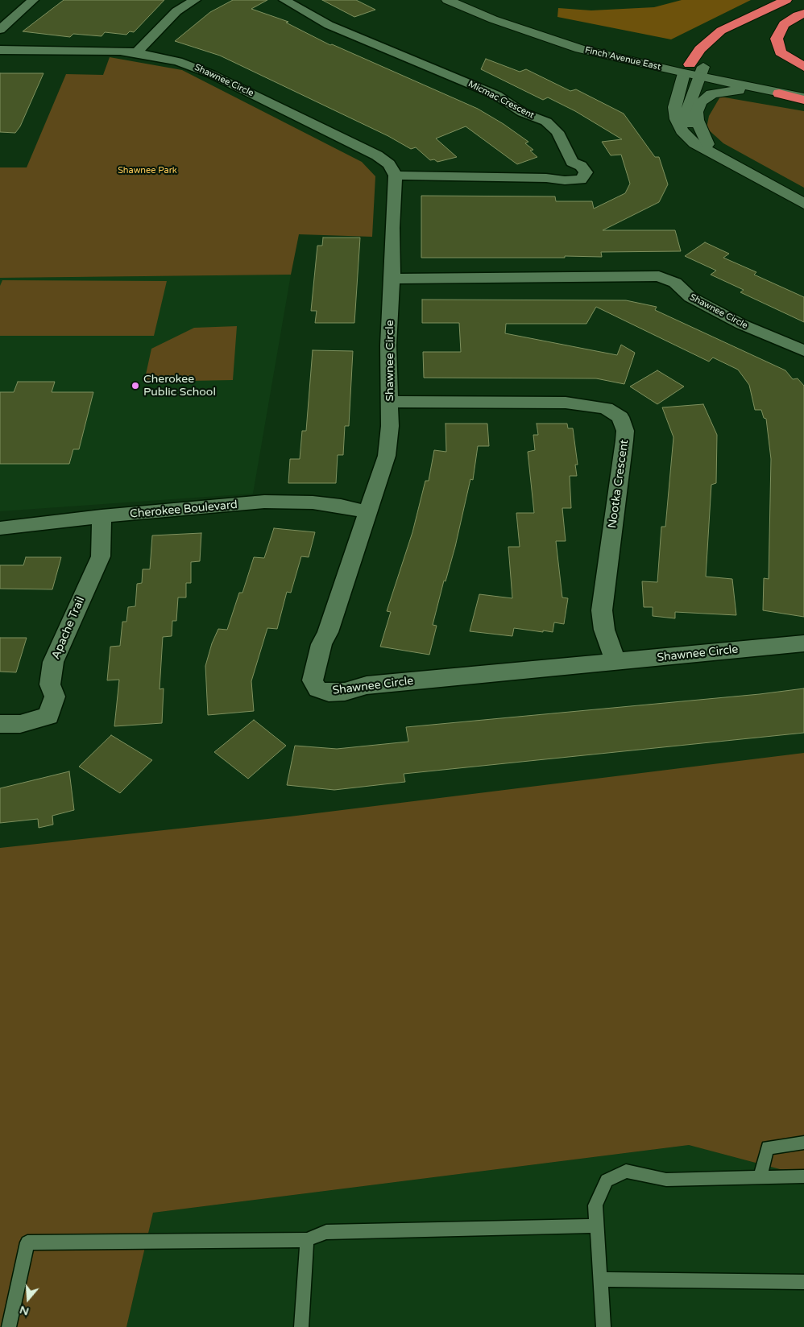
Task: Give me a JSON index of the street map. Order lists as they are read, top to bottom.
{
  "streets": {
    "main road": ["Finch Avenue East"],
    "street": [
      "Shawnee Circle",
      "Micmac Crescent",
      "Nootka Crescent",
      "Cherokee Boulevard",
      "Apache Trail"
    ]
  },
  "crossings": [
    ["Shawnee Circle", "Micmac Crescent"],
    ["Shawnee Circle", "Nootka Crescent"],
    ["Shawnee Circle", "Cherokee Boulevard"],
    ["Cherokee Boulevard", "Apache Trail"]
  ],
  "parks": ["Shawnee Park"],
  "places": ["Cherokee Public School"],
  "north": "bottom"
}
